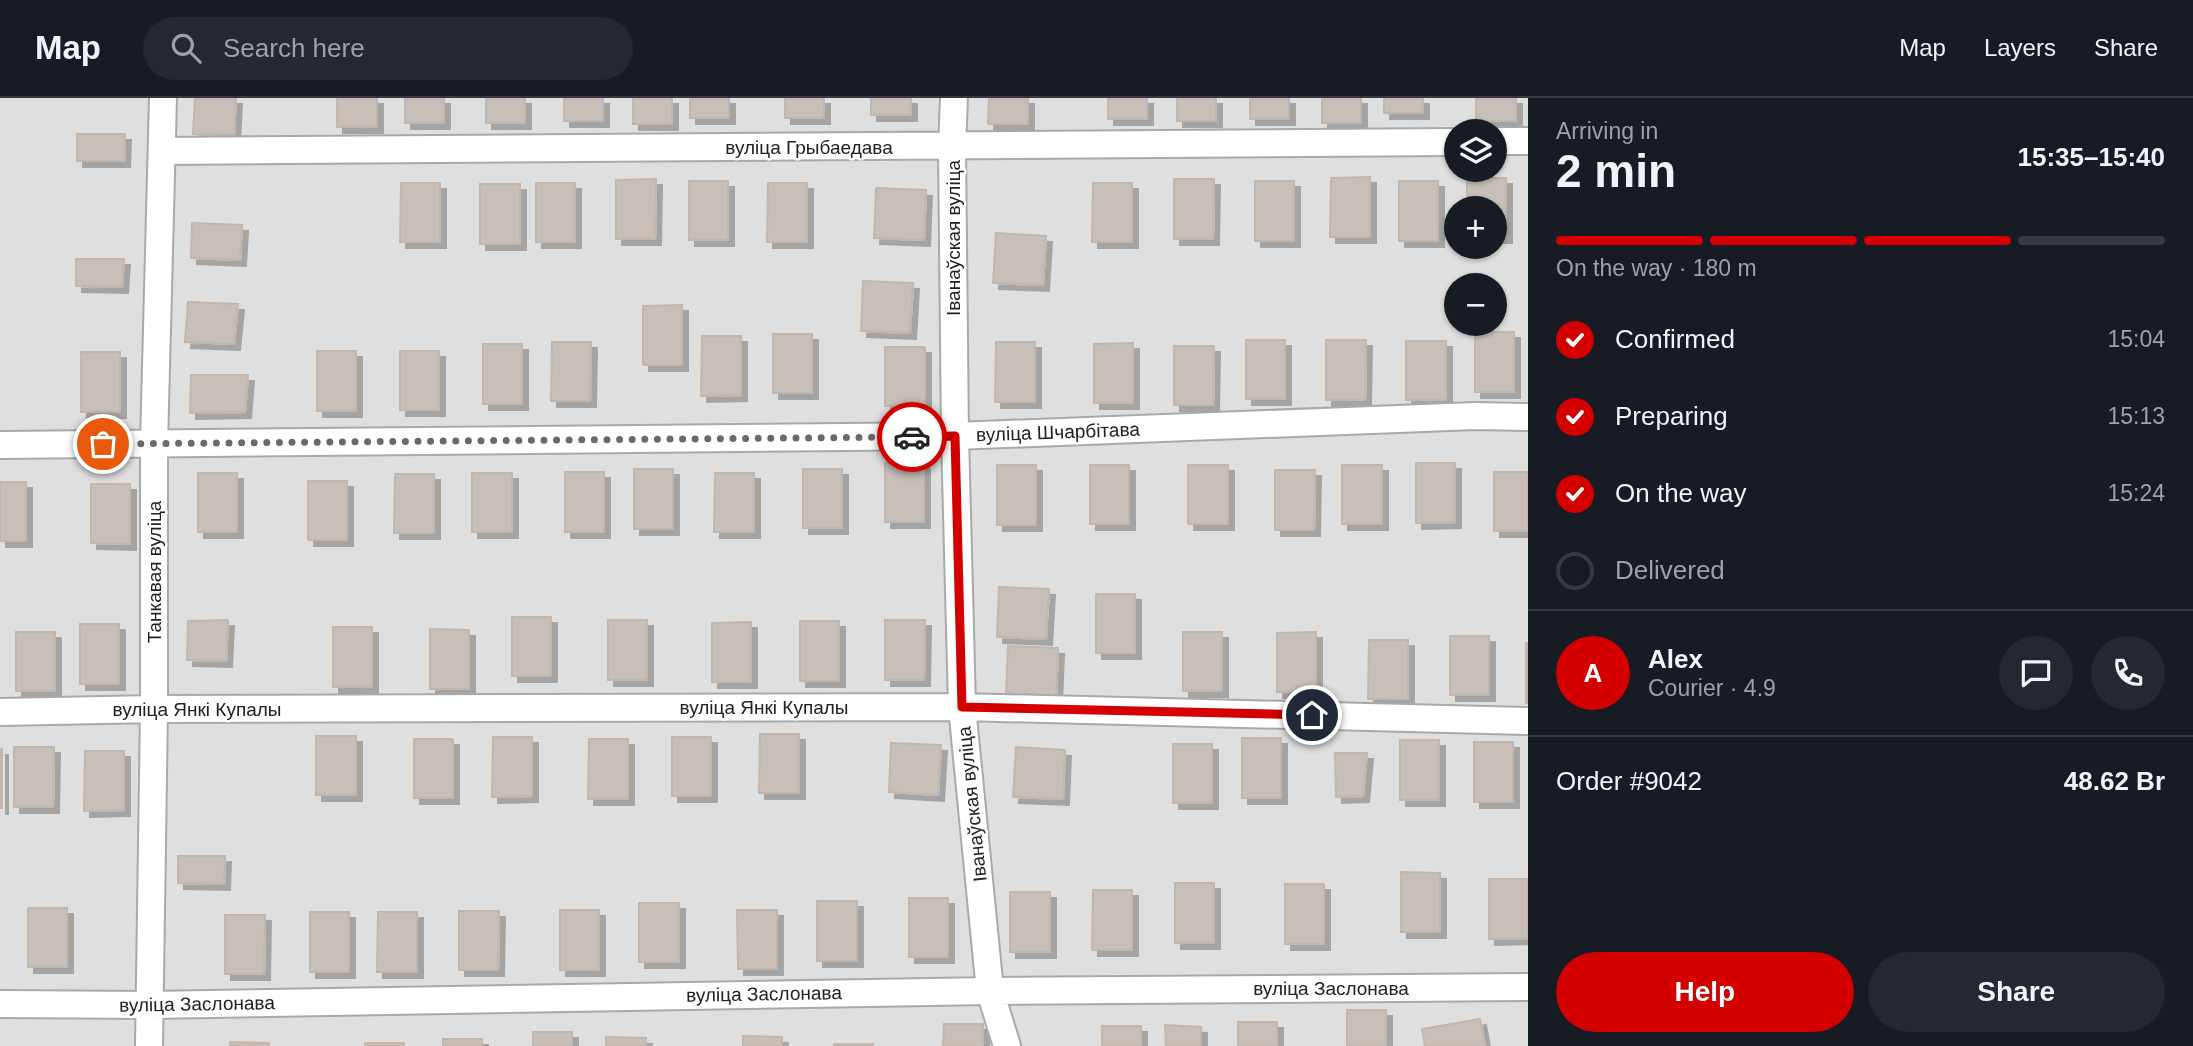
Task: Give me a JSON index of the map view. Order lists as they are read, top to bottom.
{
  "streets": {
    "street": [
      "вуліца Грыбаедава",
      "Іванаўская вуліца",
      "вуліца Шчарбітава",
      "Танкавая вуліца",
      "вуліца Янкі Купалы",
      "вуліца Заслонава"
    ]
  },
  "crossings": [
    ["вуліца Грыбаедава", "Іванаўская вуліца"],
    ["вуліца Грыбаедава", "Танкавая вуліца"],
    ["Іванаўская вуліца", "вуліца Шчарбітава"],
    ["Іванаўская вуліца", "вуліца Янкі Купалы"],
    ["Іванаўская вуліца", "вуліца Заслонава"],
    ["вуліца Шчарбітава", "Танкавая вуліца"],
    ["Танкавая вуліца", "вуліца Янкі Купалы"],
    ["Танкавая вуліца", "вуліца Заслонава"]
  ],
  "page": {
    "header": "Map",
    "search": "Search here",
    "nav": ["Map", "Layers", "Share"],
    "heading": ["2 min", "Arriving in", "15:35–15:40"],
    "panel": [
      "Alex",
      "Courier · 4.9",
      "Order #9042",
      "48.62 Br"
    ],
    "map_buttons": ["+", "−"],
    "bar": "On the way · 180 m",
    "list": [
      ["Confirmed", "15:04"],
      ["Preparing", "15:13"],
      ["On the way", "15:24"],
      "Delivered"
    ],
    "round": "A",
    "buttons": ["Help", "Share"]
  }
}
